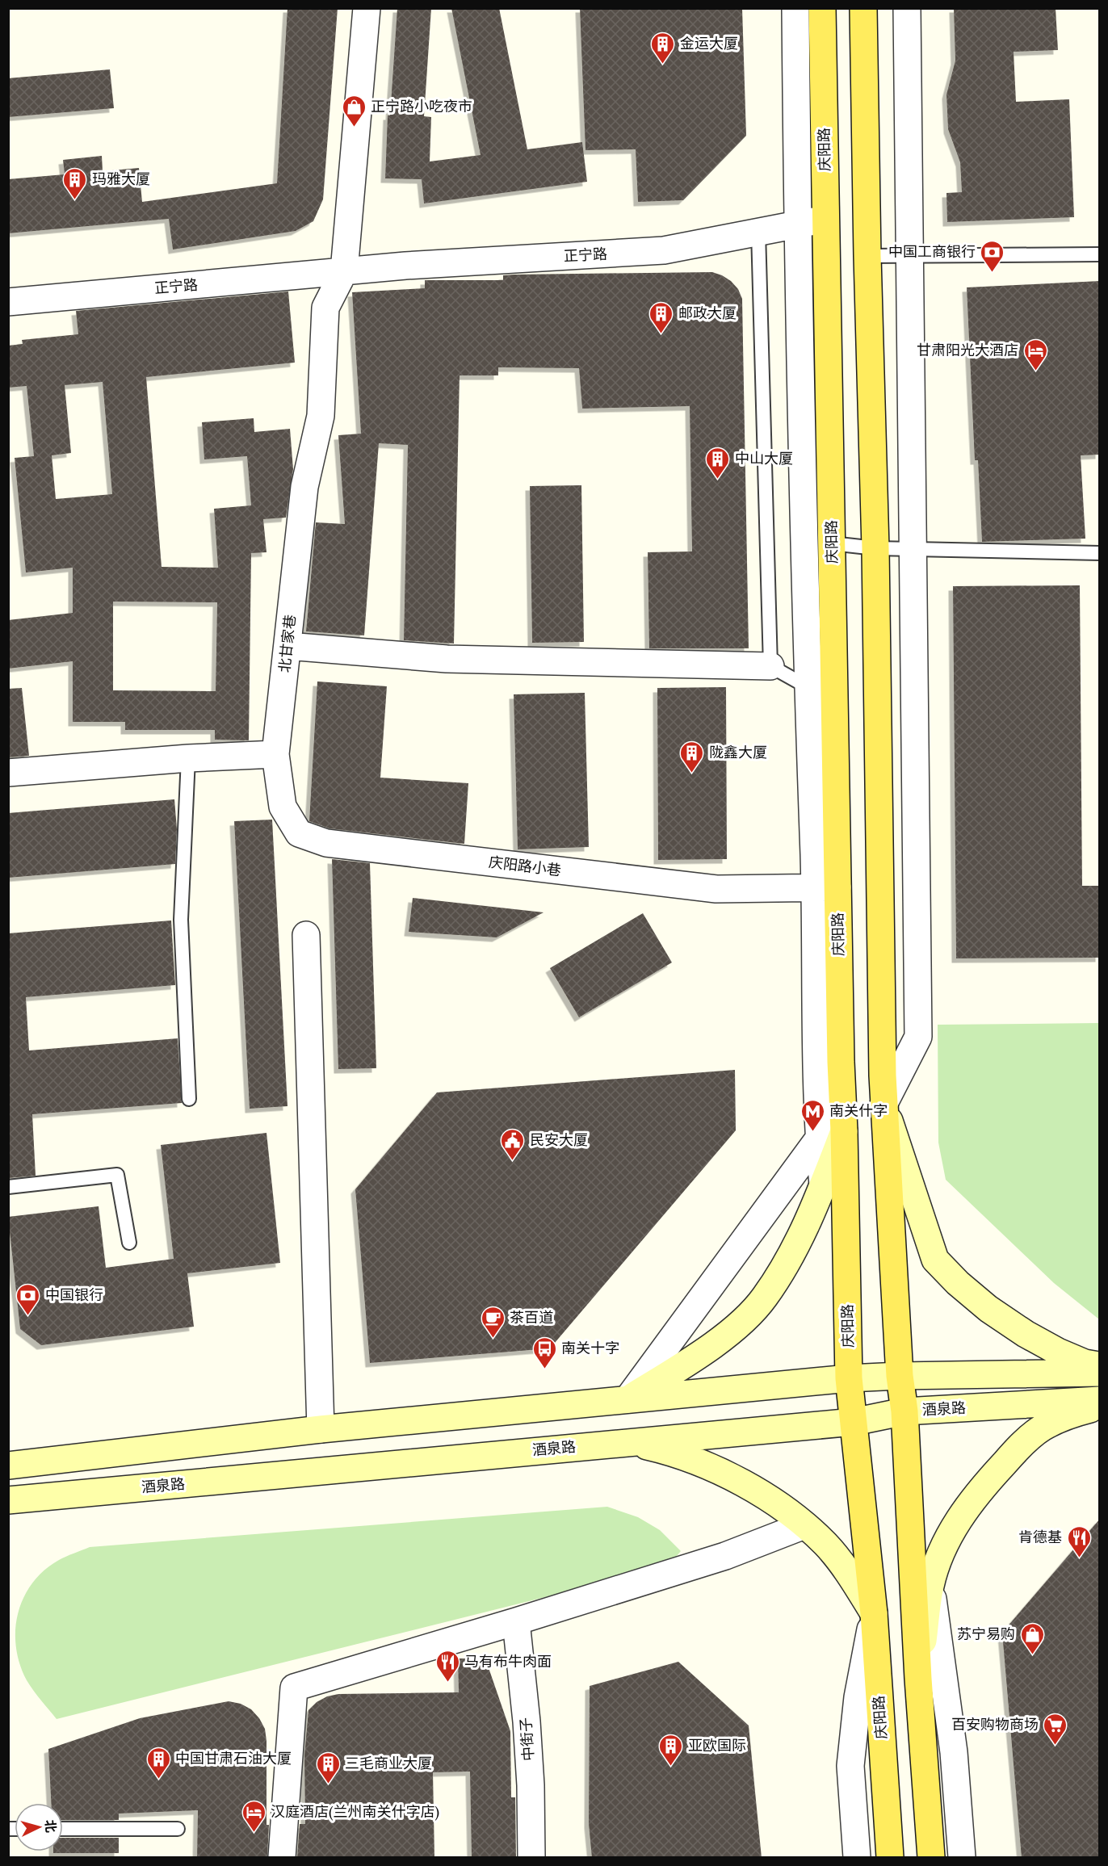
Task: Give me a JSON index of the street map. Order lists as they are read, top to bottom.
{
  "streets": {
    "main road": ["庆阳路", "酒泉路"],
    "street": [
      "正宁路",
      "北甘家巷",
      "庆阳路小巷",
      "中街子"
    ]
  },
  "crossings": [
    ["庆阳路", "正宁路"],
    ["庆阳路", "庆阳路小巷"],
    ["庆阳路", "酒泉路"],
    ["正宁路", "北甘家巷"],
    ["北甘家巷", "庆阳路小巷"]
  ],
  "places": {
    "building": [
      "金运大厦",
      "玛雅大厦",
      "邮政大厦",
      "中山大厦",
      "陇鑫大厦",
      "亚欧国际",
      "中国甘肃石油大厦",
      "三毛商业大厦"
    ],
    "shop": ["正宁路小吃夜市", "苏宁易购"],
    "bank": ["中国工商银行", "中国银行"],
    "hotel": ["甘肃阳光大酒店", "汉庭酒店(兰州南关什字店)"],
    "metro station": ["南关什字"],
    "public building": ["民安大厦"],
    "cafe": ["茶百道"],
    "bus stop": ["南关十字"],
    "restaurant": ["肯德基", "马有布牛肉面"],
    "supermarket": ["百安购物商场"]
  },
  "north": "right"
}
